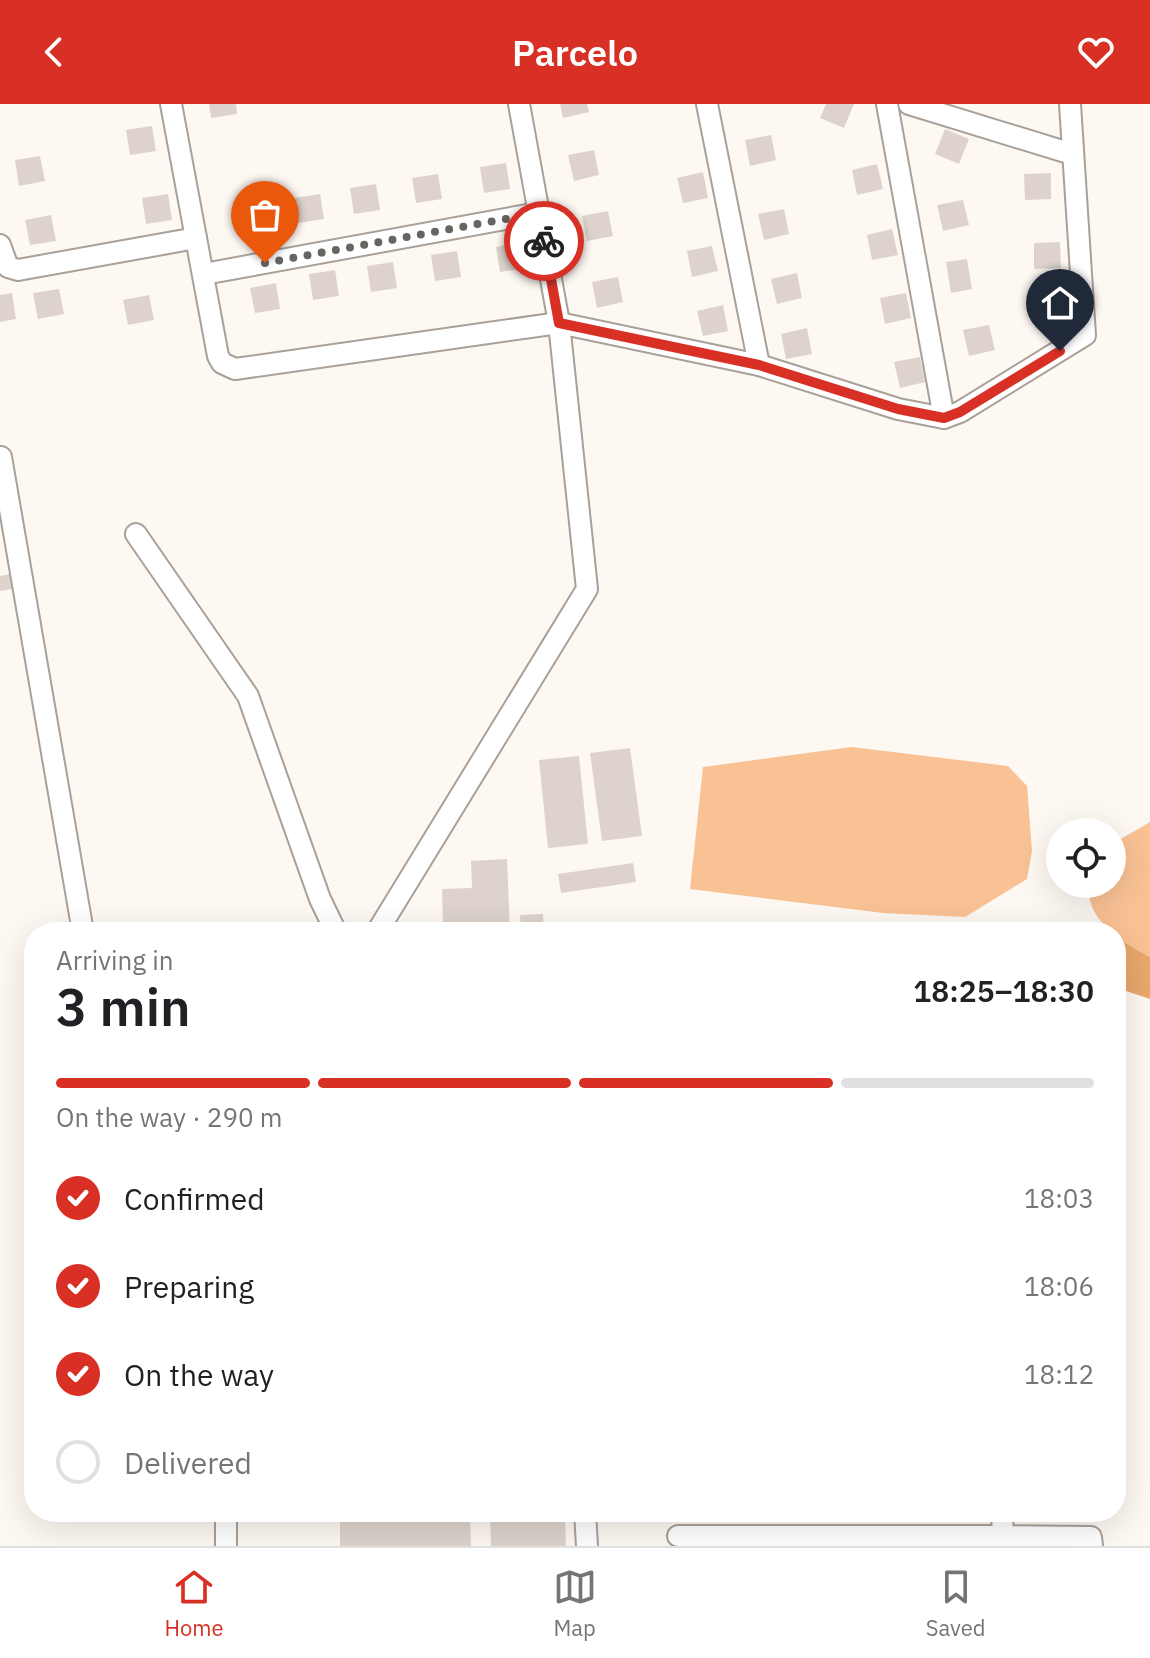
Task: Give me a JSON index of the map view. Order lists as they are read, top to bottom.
{
  "page": {
    "header": "Parcelo",
    "heading": ["3 min", "Arriving in", "18:25–18:30"],
    "bar": "On the way · 290 m",
    "list": [
      ["Confirmed", "18:03"],
      ["Preparing", "18:06"],
      ["On the way", "18:12"],
      "Delivered"
    ],
    "tabs": ["Home", "Map", "Saved"]
  }
}
